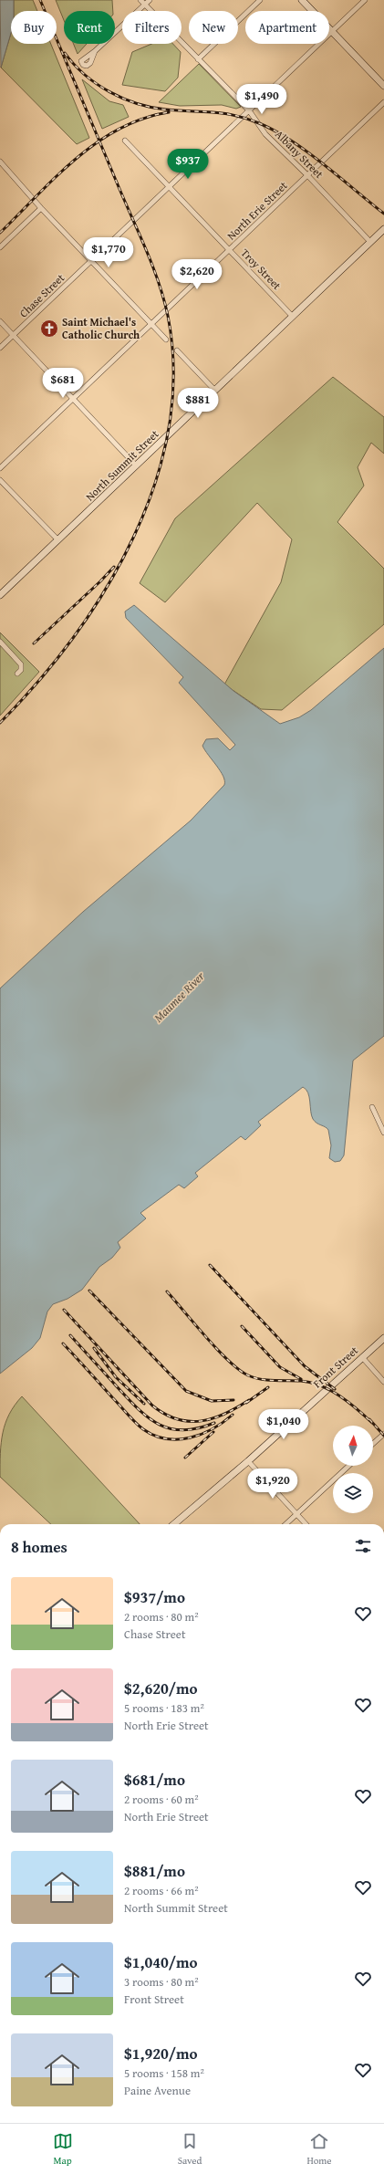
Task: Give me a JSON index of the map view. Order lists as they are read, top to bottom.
{
  "streets": {
    "main road": ["North Summit Street", "Front Street"],
    "street": [
      "Albany Street",
      "North Erie Street",
      "Troy Street",
      "Chase Street"
    ]
  },
  "crossings": [
    ["Albany Street", "North Erie Street"],
    ["Albany Street", "Chase Street"],
    ["Albany Street", "North Summit Street"],
    ["North Erie Street", "Troy Street"],
    ["Troy Street", "Chase Street"],
    ["Troy Street", "North Summit Street"]
  ],
  "water": ["Maumee River"],
  "places": {
    "church": ["Saint Michael's Catholic Church"]
  },
  "north": "top",
  "page": {
    "chip": [
      "Buy",
      "Rent",
      "Filters",
      "New",
      "Apartment"
    ],
    "price": [
      "$1,490",
      "$937",
      "$1,770",
      "$2,620",
      "$681",
      "$881",
      "$1,040",
      "$1,920"
    ],
    "heading": "8 homes",
    "list": [
      {
        "name": "$937/mo",
        "note": "2 rooms · 80 m² · Chase Street"
      },
      {
        "name": "$2,620/mo",
        "note": "5 rooms · 183 m² · North Erie Street"
      },
      {
        "name": "$681/mo",
        "note": "2 rooms · 60 m² · North Erie Street"
      },
      {
        "name": "$881/mo",
        "note": "2 rooms · 66 m² · North Summit Street"
      },
      {
        "name": "$1,040/mo",
        "note": "3 rooms · 80 m² · Front Street"
      },
      {
        "name": "$1,920/mo",
        "note": "5 rooms · 158 m² · Paine Avenue"
      }
    ],
    "tabs": ["Map", "Saved", "Home"]
  }
}
